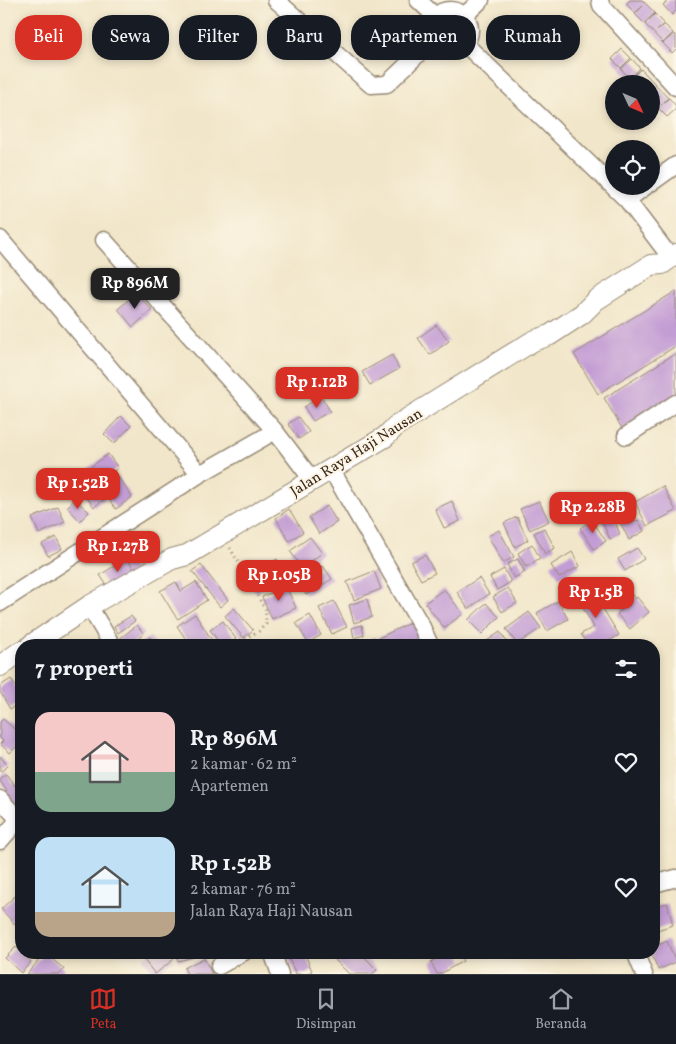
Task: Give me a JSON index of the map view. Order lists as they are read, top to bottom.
{
  "streets": {
    "street": ["Jalan Raya Haji Nausan"]
  },
  "north": "bottom right",
  "page": {
    "chip": [
      "Beli",
      "Sewa",
      "Filter",
      "Baru",
      "Apartemen",
      "Rumah"
    ],
    "price": [
      "Rp 896M",
      "Rp 1.12B",
      "Rp 1.52B",
      "Rp 2.28B",
      "Rp 1.27B",
      "Rp 1.05B",
      "Rp 1.5B"
    ],
    "heading": "7 properti",
    "list": [
      {
        "name": "Rp 896M",
        "note": "2 kamar · 62 m² · Apartemen"
      },
      {
        "name": "Rp 1.52B",
        "note": "2 kamar · 76 m² · Jalan Raya Haji Nausan"
      }
    ],
    "tabs": ["Peta", "Disimpan", "Beranda"]
  }
}
